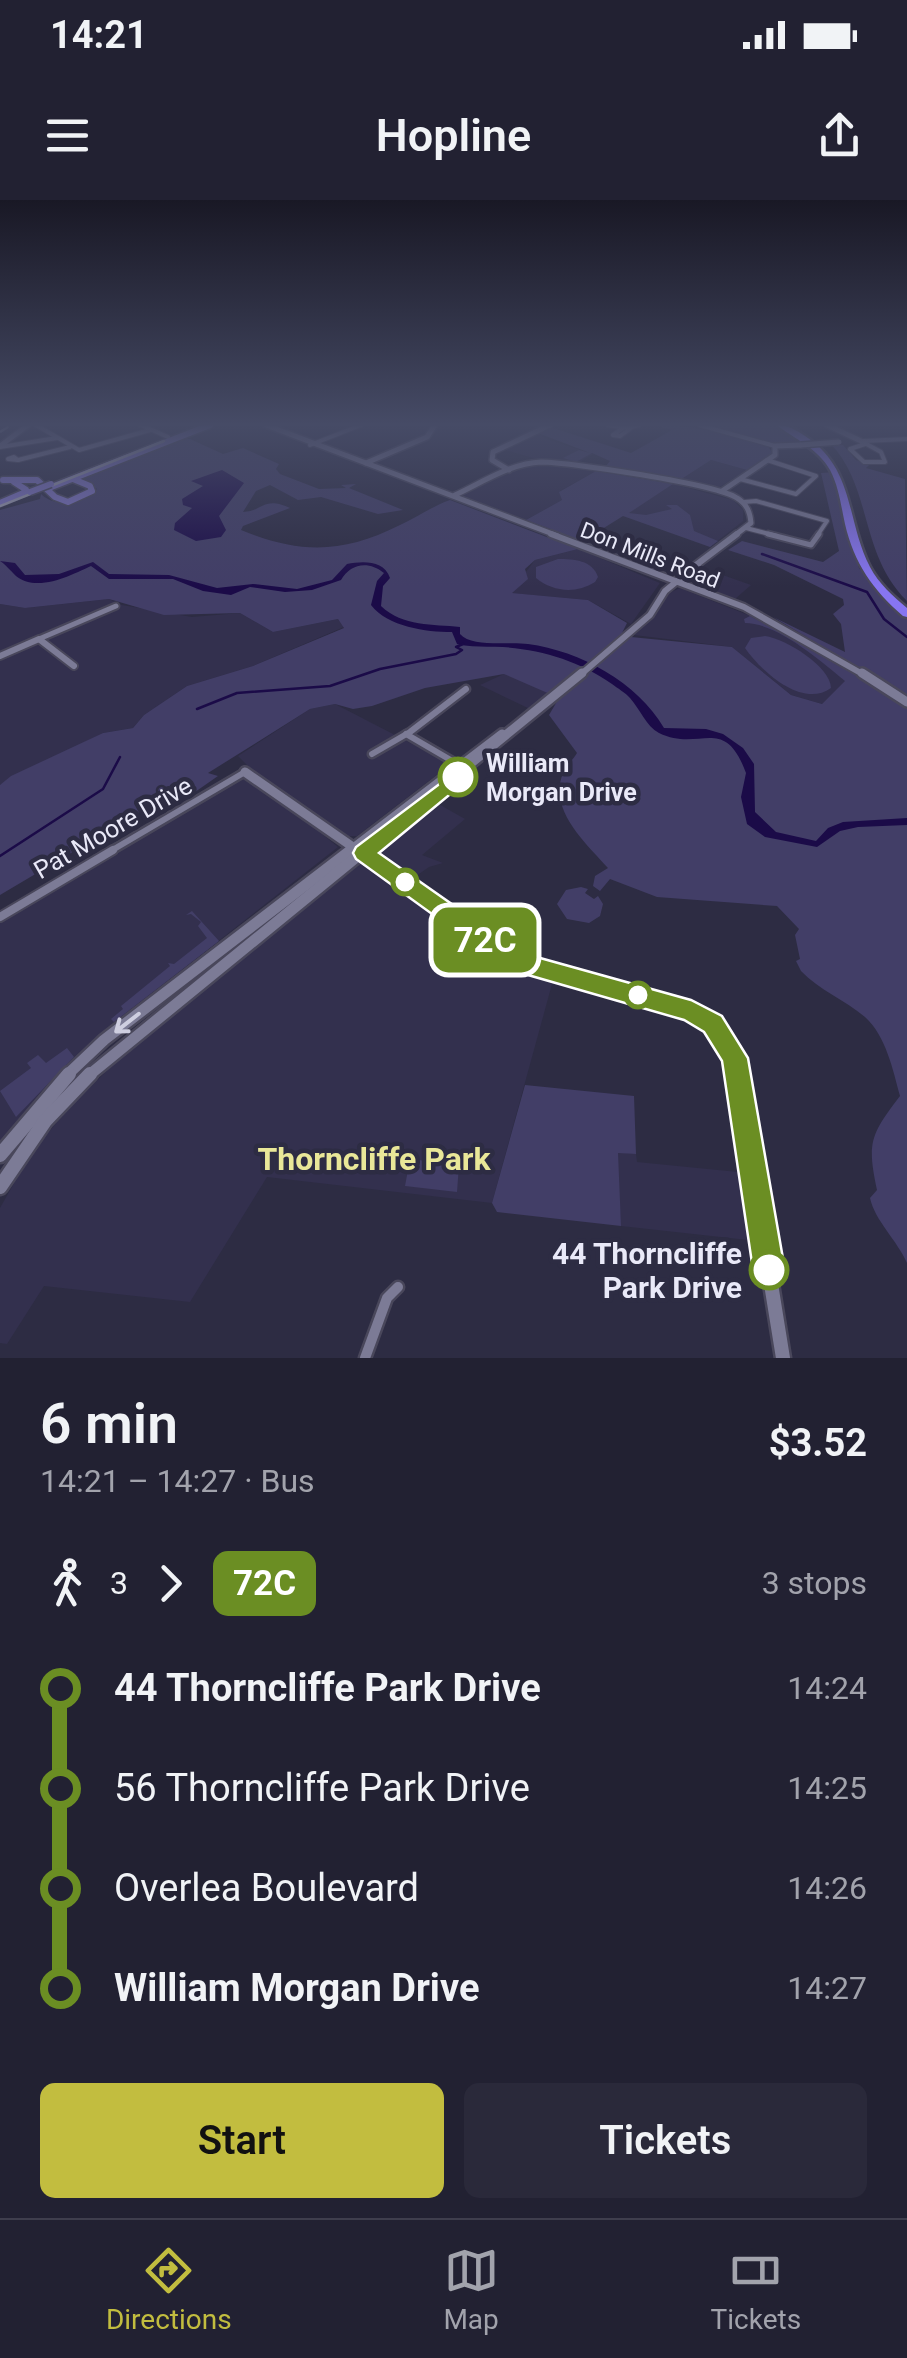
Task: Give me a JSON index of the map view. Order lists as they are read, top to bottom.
{
  "streets": {
    "main road": ["Don Mills Road"],
    "street": ["Pat Moore Drive"]
  },
  "districts": ["Thorncliffe Park"],
  "places": ["William Morgan Drive", "44 Thorncliffe Park Drive"],
  "lines": ["bus line 72C"],
  "page": {
    "status": "14:21",
    "header": "Hopline",
    "on_map": "72C",
    "heading": ["6 min", "14:21 – 14:27 · Bus", "$3.52"],
    "legs": ["3", "72C", "3 stops"],
    "list": [
      {
        "name": "44 Thorncliffe Park Drive",
        "value": "14:24"
      },
      {
        "name": "56 Thorncliffe Park Drive",
        "value": "14:25"
      },
      {
        "name": "Overlea Boulevard",
        "value": "14:26"
      },
      {
        "name": "William Morgan Drive",
        "value": "14:27"
      }
    ],
    "buttons": ["Start", "Tickets"],
    "tabs": ["Directions", "Map", "Tickets"]
  }
}
